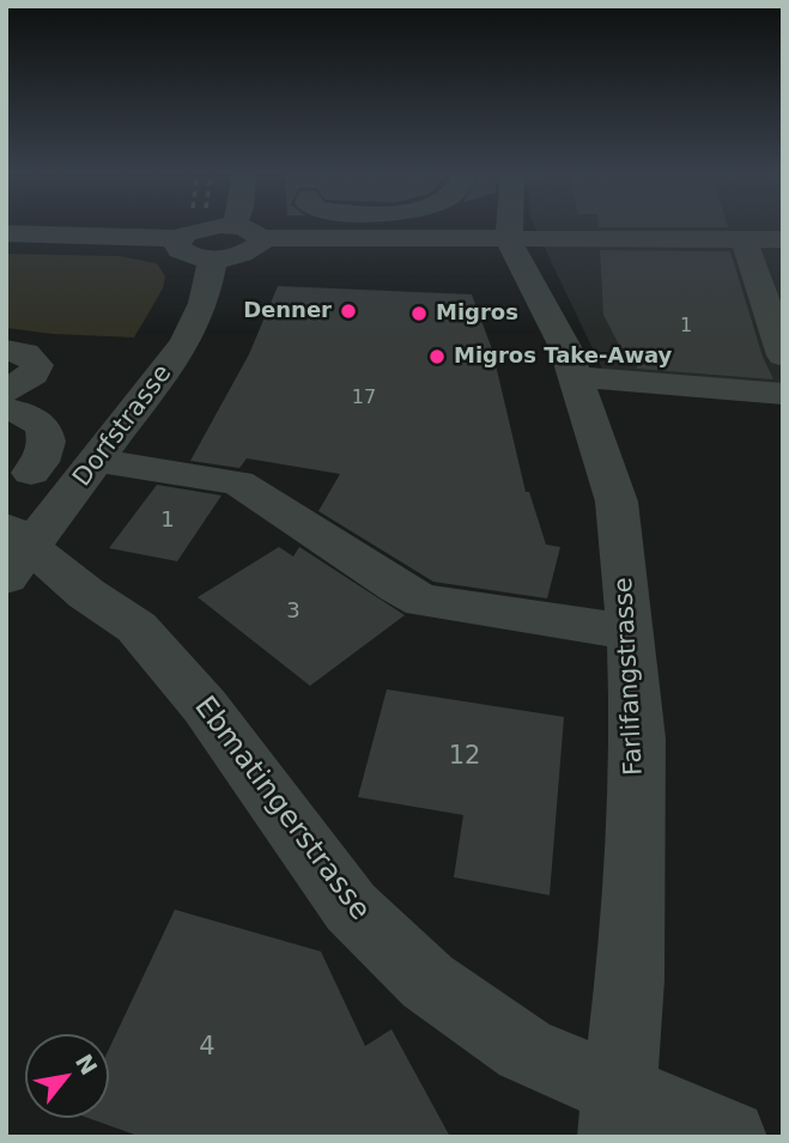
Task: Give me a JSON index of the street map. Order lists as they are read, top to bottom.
{
  "streets": {
    "street": ["Dorfstrasse", "Farlifangstrasse", "Ebmatingerstrasse"]
  },
  "crossings": [
    ["Dorfstrasse", "Ebmatingerstrasse"],
    ["Farlifangstrasse", "Ebmatingerstrasse"]
  ],
  "places": ["Denner", "Migros", "Migros Take-Away"],
  "house_numbers": [
    "1",
    "17",
    "1",
    "3",
    "12",
    "4"
  ],
  "north": "top right"
}
